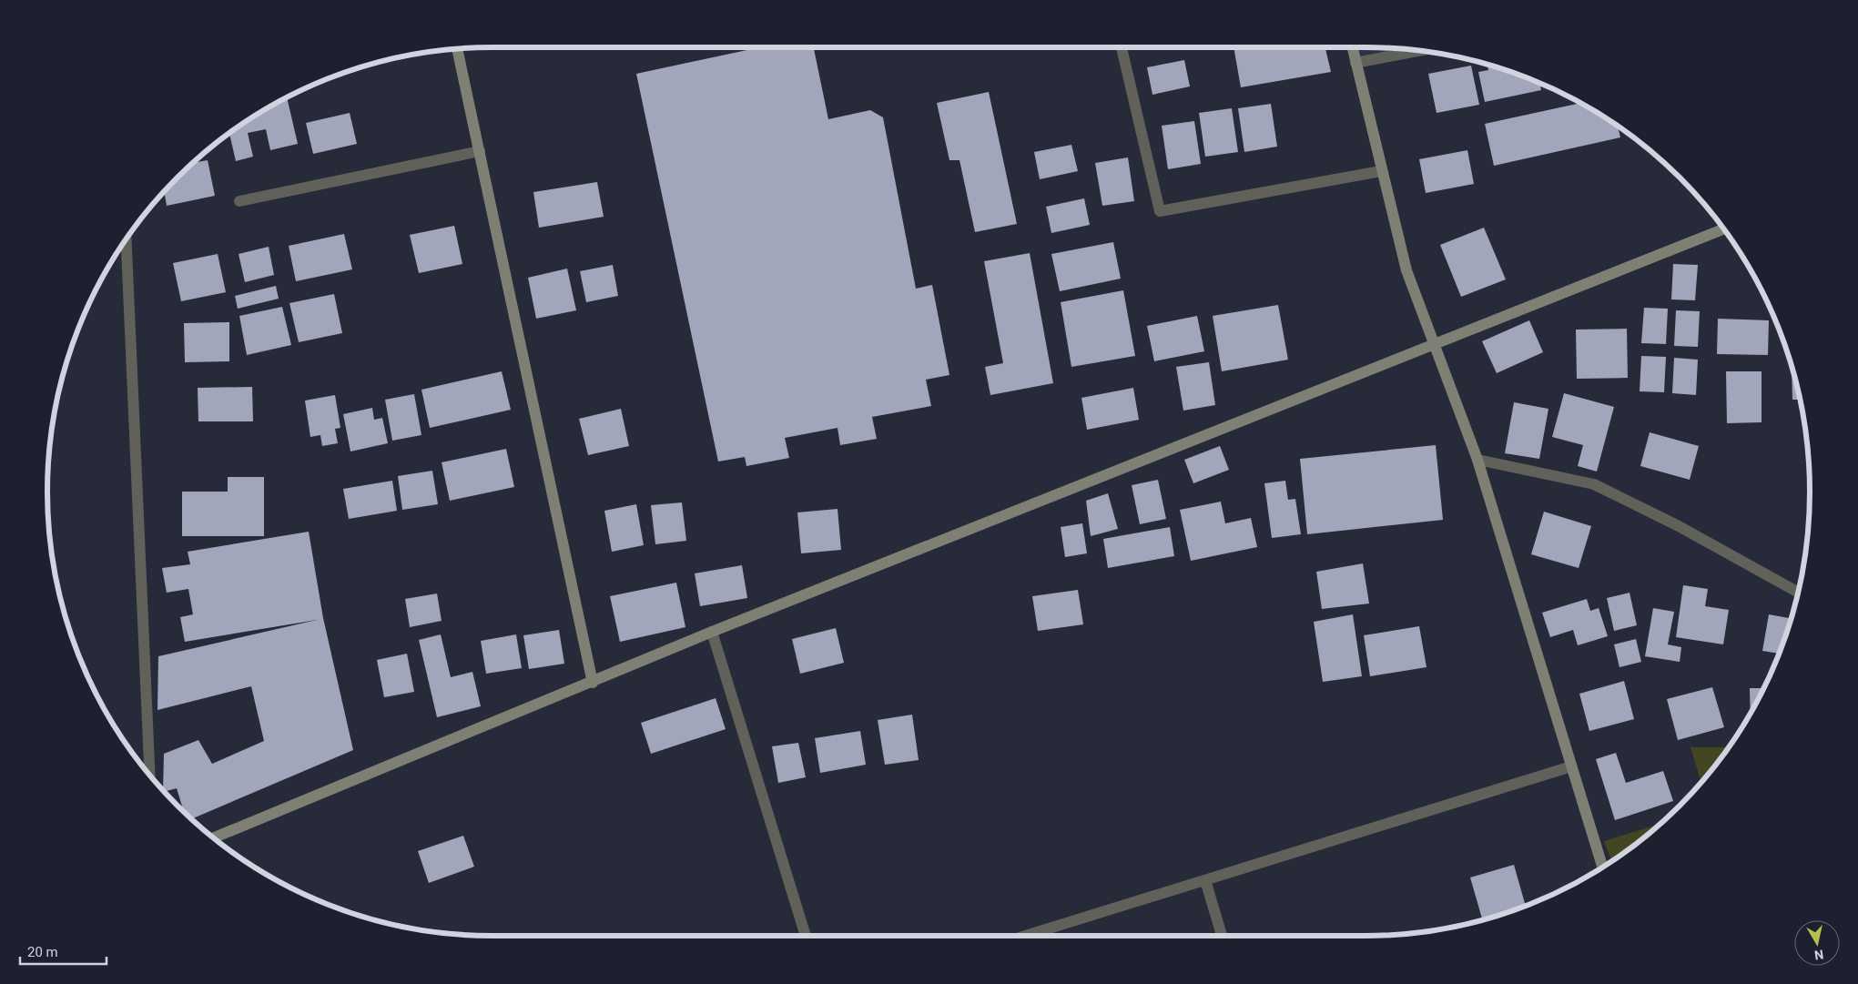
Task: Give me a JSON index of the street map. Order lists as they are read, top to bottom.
{
  "scale_bar": "20 m",
  "north": "bottom"
}
